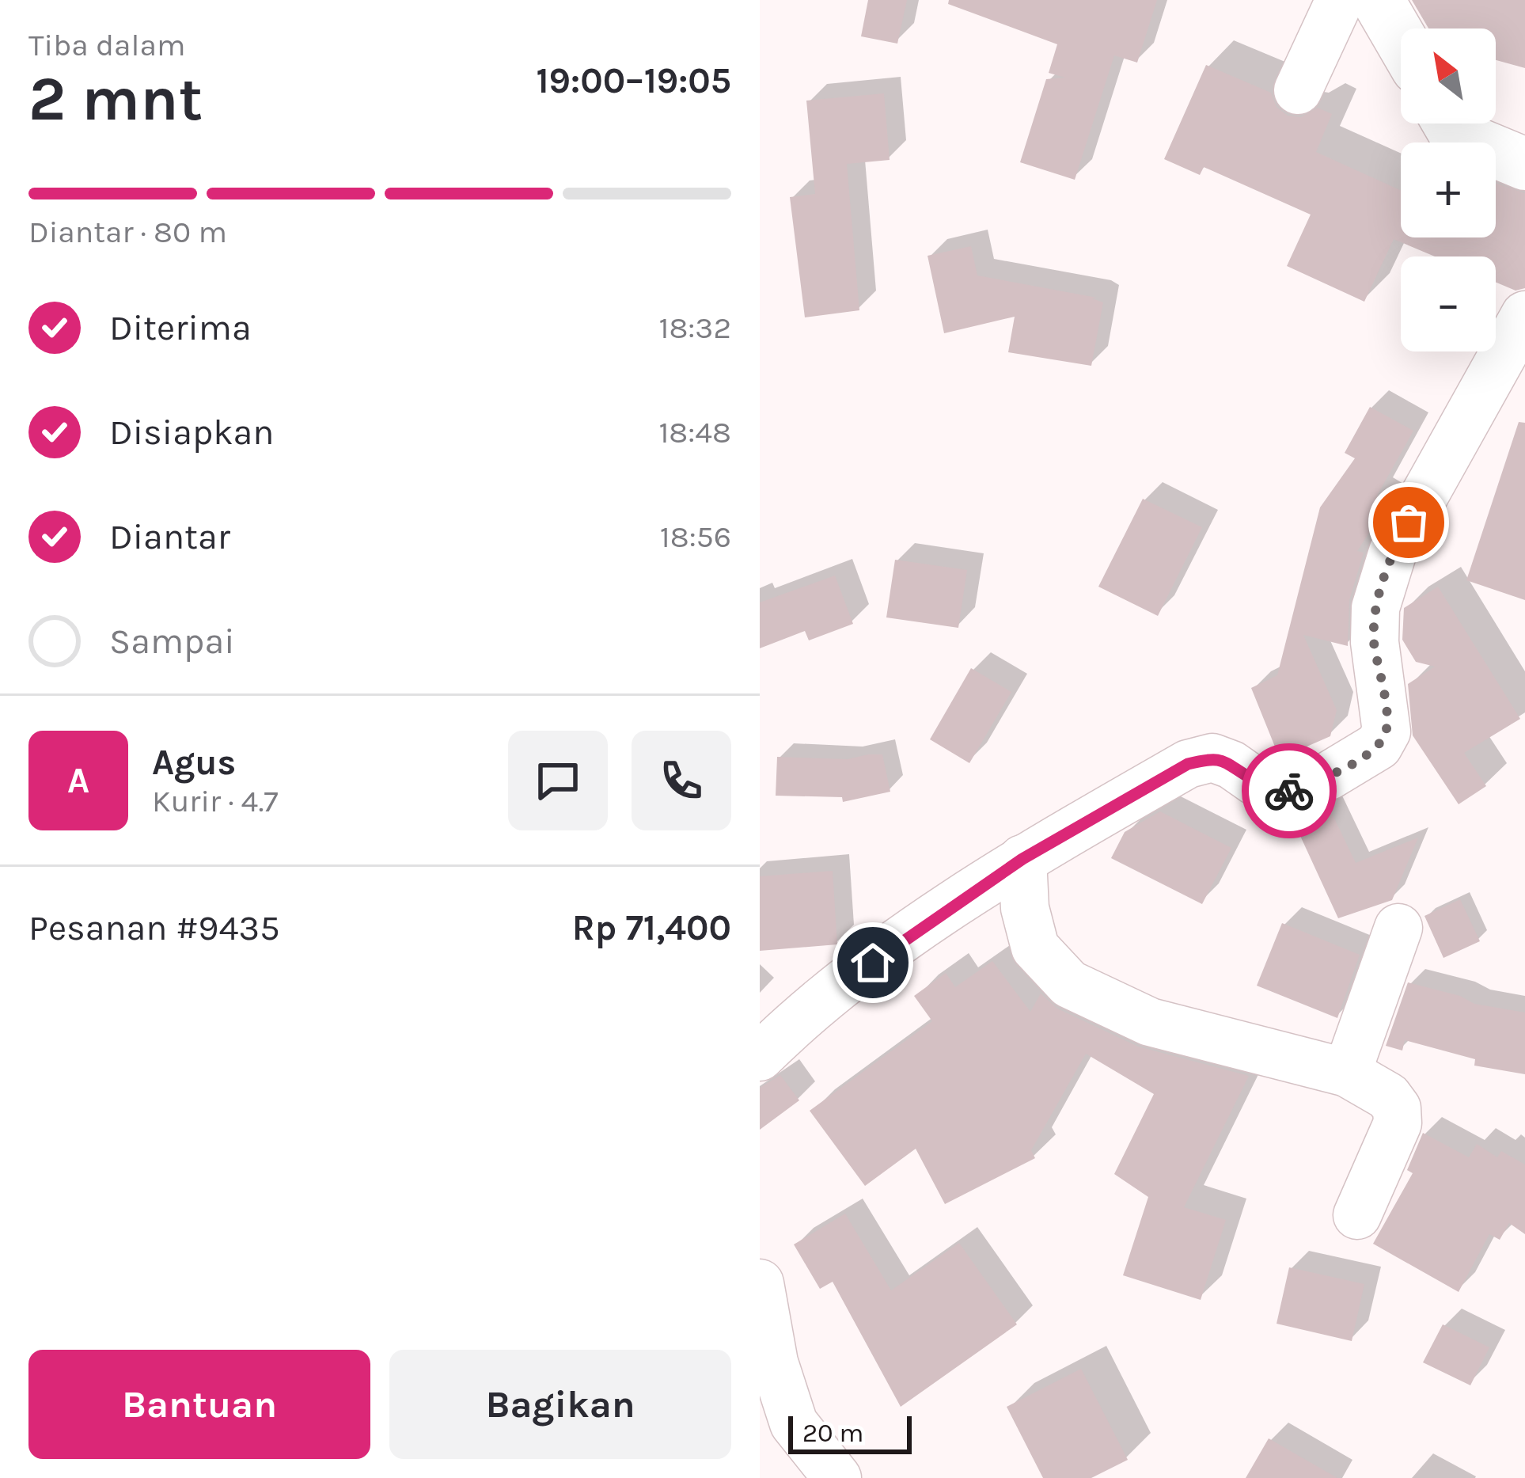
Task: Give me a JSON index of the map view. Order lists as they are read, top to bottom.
{
  "scale_bar": "20 m",
  "north": "top left",
  "page": {
    "heading": ["2 mnt", "Tiba dalam", "19:00–19:05"],
    "panel": [
      "Agus",
      "Kurir · 4.7",
      "Pesanan #9435",
      "Rp 71,400"
    ],
    "map_buttons": ["+", "−"],
    "bar": "Diantar · 80 m",
    "list": [
      ["Diterima", "18:32"],
      ["Disiapkan", "18:48"],
      ["Diantar", "18:56"],
      "Sampai"
    ],
    "round": "A",
    "buttons": ["Bantuan", "Bagikan"],
    "scale": "20 m"
  }
}
